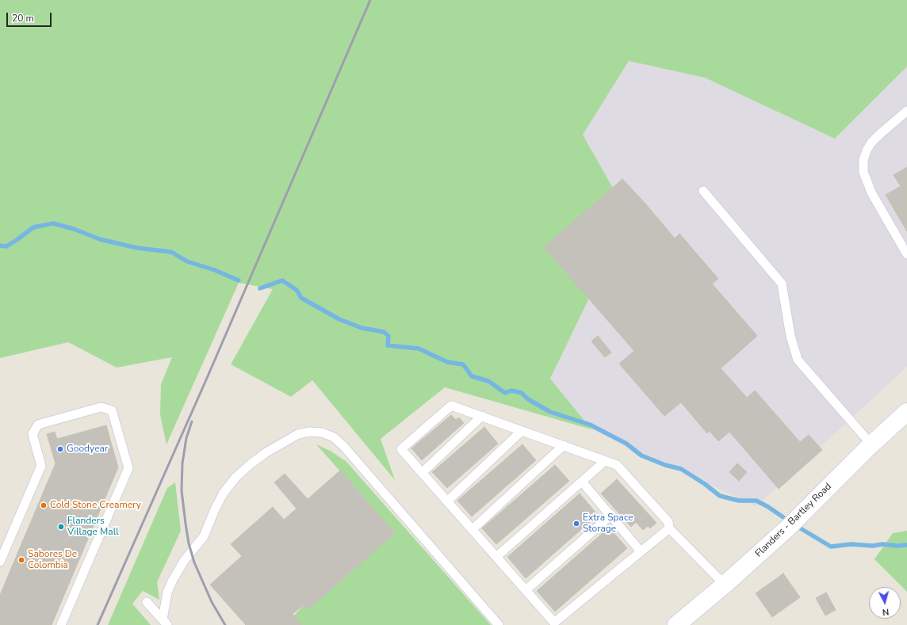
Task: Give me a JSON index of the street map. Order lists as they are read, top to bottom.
{
  "streets": {
    "main road": ["Flanders - Bartley Road"]
  },
  "places": [
    "Goodyear",
    "Cold Stone Creamery",
    "Extra Space Storage",
    "Flanders Village Mall",
    "Sabores De Colombia"
  ],
  "scale_bar": "20 m",
  "north": "bottom"
}
